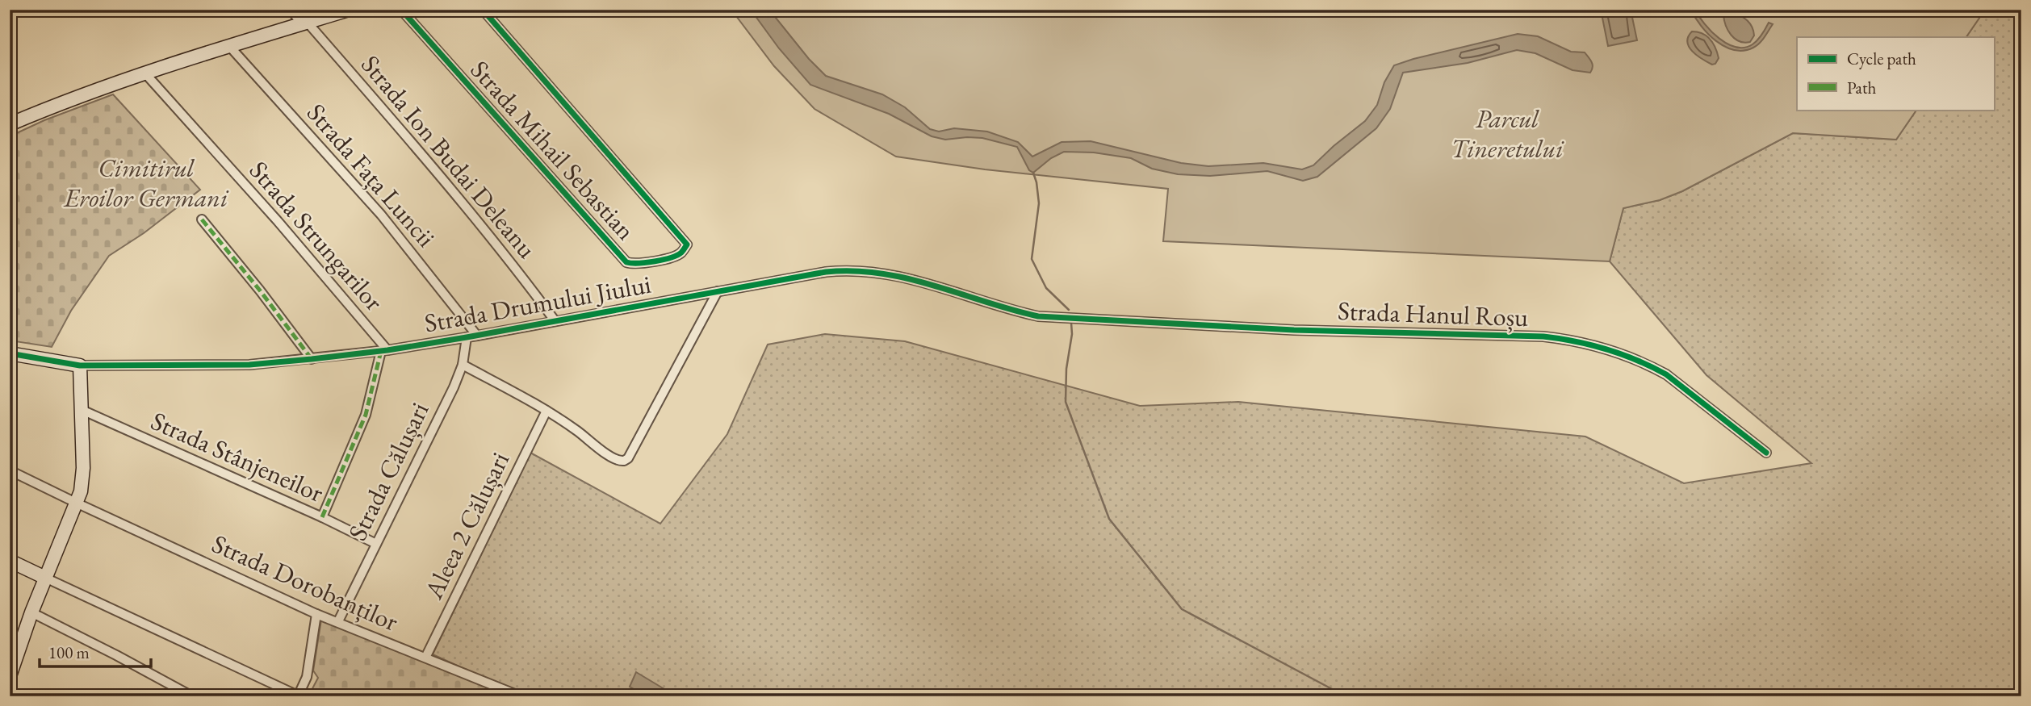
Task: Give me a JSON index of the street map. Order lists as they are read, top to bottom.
{
  "streets": {
    "street": [
      "Strada Mihail Sebastian",
      "Strada Ion Budai Deleanu",
      "Strada Fața Luncii",
      "Strada Strungarilor",
      "Strada Drumului Jiului",
      "Strada Hanul Roșu",
      "Strada Stânjeneilor",
      "Strada Călușari",
      "Aleea 2 Călușari",
      "Strada Dorobanților"
    ]
  },
  "crossings": [
    ["Strada Ion Budai Deleanu", "Strada Drumului Jiului"],
    ["Strada Fața Luncii", "Strada Drumului Jiului"],
    ["Strada Strungarilor", "Strada Drumului Jiului"],
    ["Strada Drumului Jiului", "Strada Hanul Roșu"],
    ["Strada Drumului Jiului", "Strada Călușari"],
    ["Strada Stânjeneilor", "Strada Călușari"],
    ["Strada Călușari", "Strada Dorobanților"],
    ["Aleea 2 Călușari", "Strada Dorobanților"]
  ],
  "parks": ["Parcul Tineretului", "Cimitirul Eroilor Germani"],
  "legend": ["Cycle path", "Path"],
  "scale_bar": "100 m"
}
